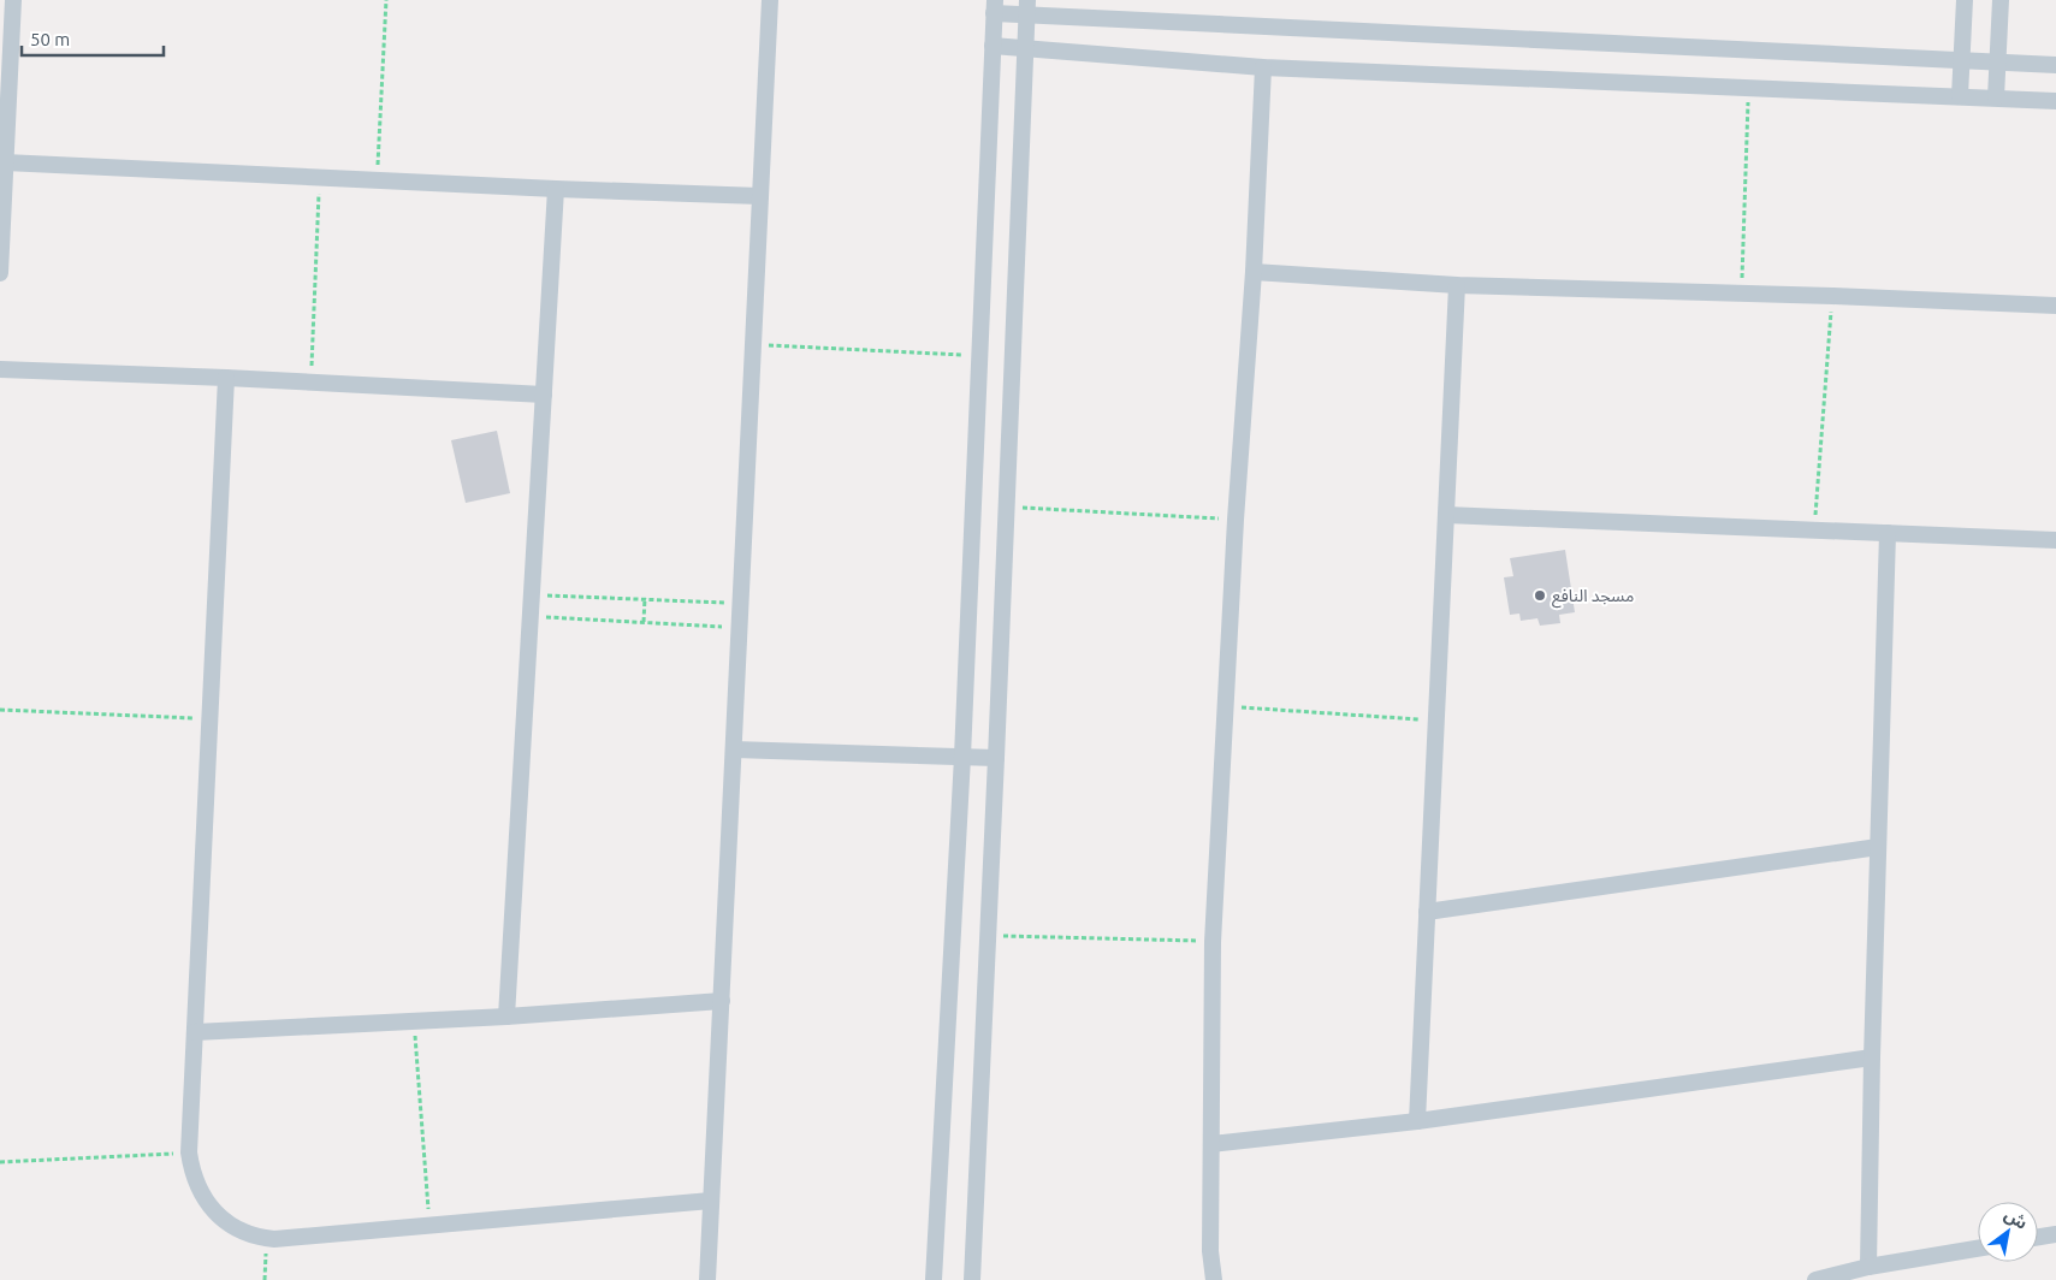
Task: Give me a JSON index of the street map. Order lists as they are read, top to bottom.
{
  "places": ["مسجد النافع"],
  "scale_bar": "50 m",
  "north": "top right"
}
